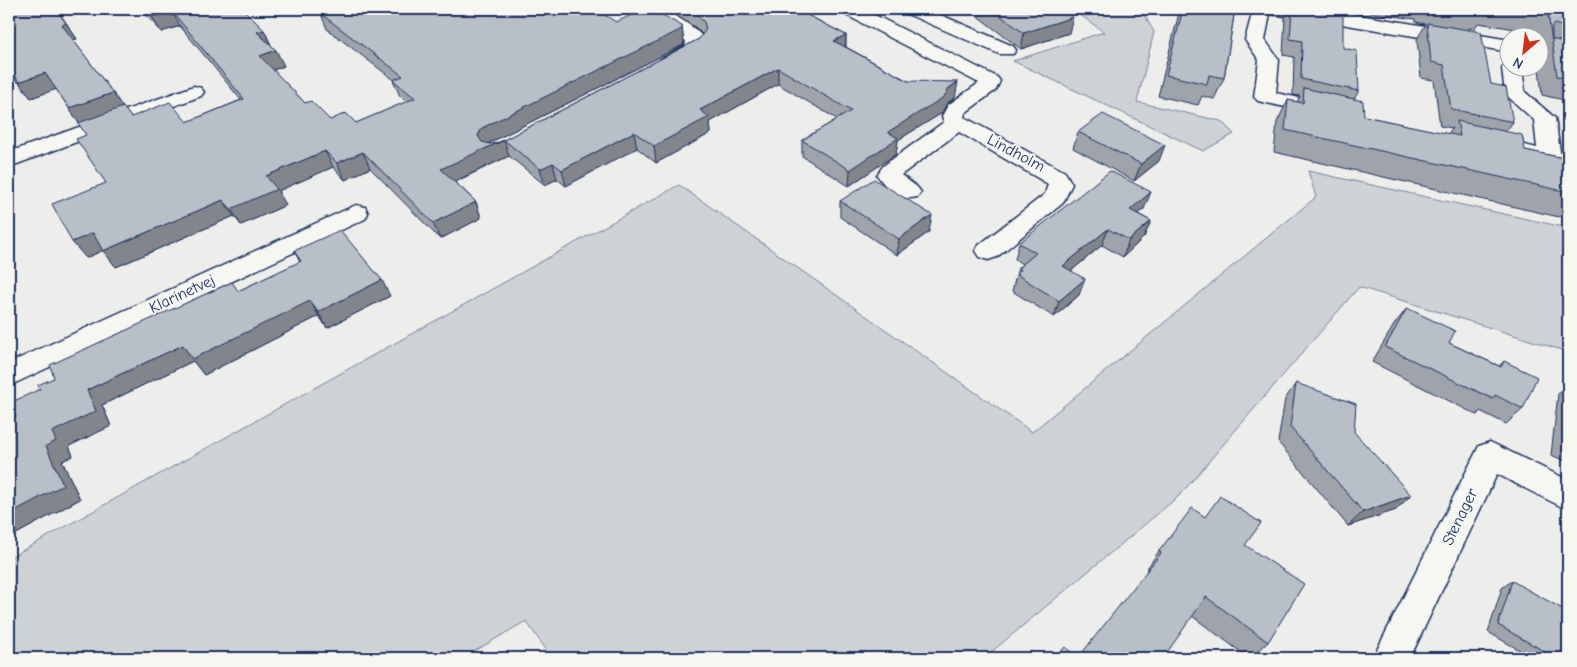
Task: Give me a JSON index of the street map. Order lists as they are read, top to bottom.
{
  "streets": {
    "street": ["Lindholm", "Klarinetvej", "Stenager"]
  },
  "north": "bottom left"
}
